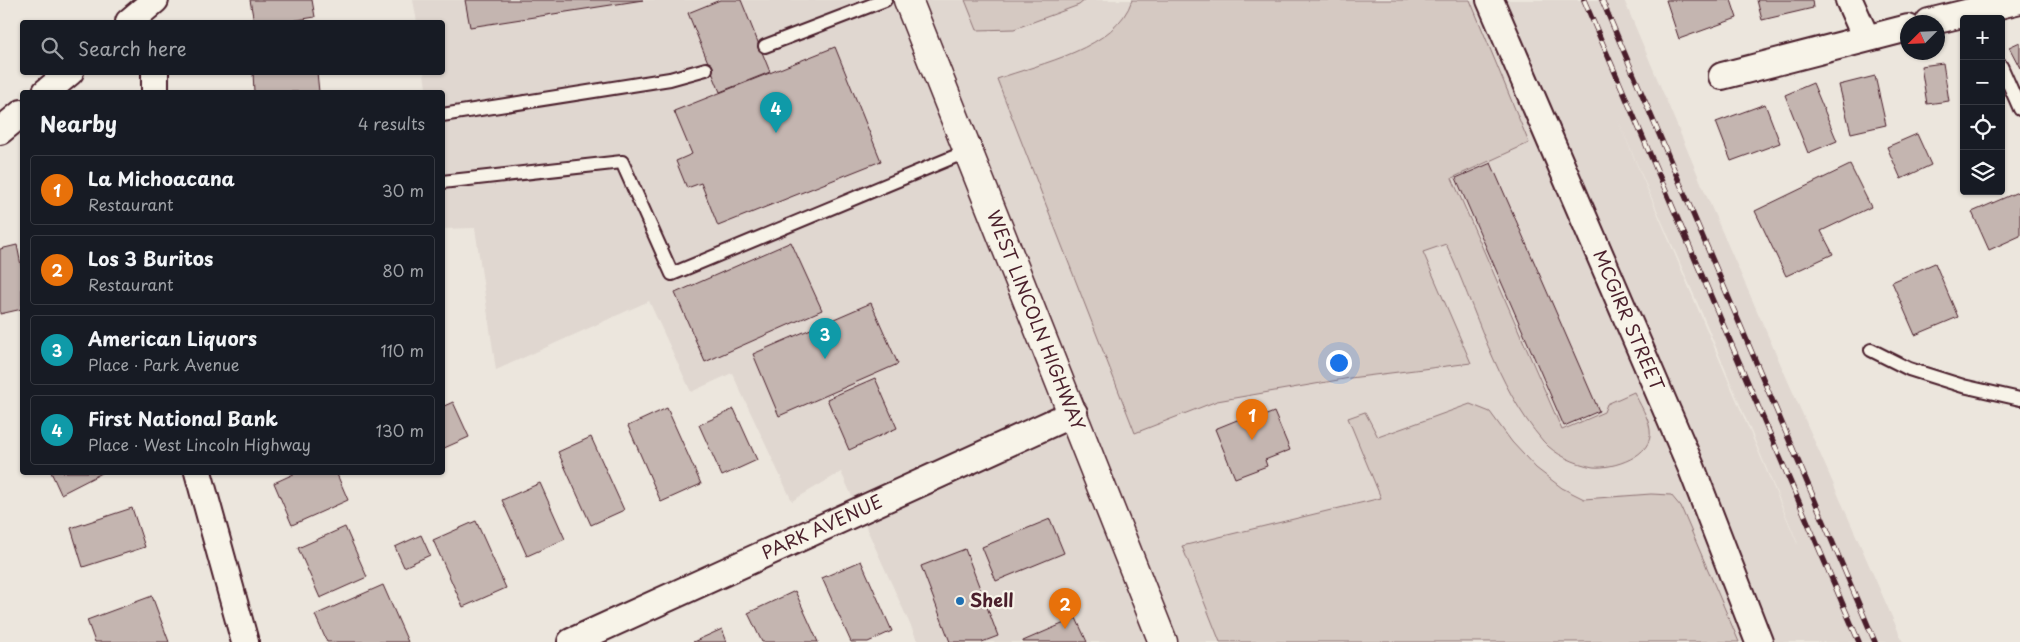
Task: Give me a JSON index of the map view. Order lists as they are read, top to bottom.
{
  "streets": {
    "main road": ["WEST LINCOLN HIGHWAY"],
    "street": ["MCGIRR STREET", "PARK AVENUE"]
  },
  "crossings": [
    ["WEST LINCOLN HIGHWAY", "PARK AVENUE"]
  ],
  "places": ["Shell"],
  "north": "bottom left",
  "page": {
    "map_buttons": ["+", "−"],
    "search": "Search here",
    "heading": ["Nearby", "4 results"],
    "pins": [
      "4",
      "3",
      "1",
      "2"
    ],
    "list": [
      {
        "mark": "1",
        "name": "La Michoacana",
        "note": "Restaurant",
        "value": "30 m"
      },
      {
        "mark": "2",
        "name": "Los 3 Buritos",
        "note": "Restaurant",
        "value": "80 m"
      },
      {
        "mark": "3",
        "name": "American Liquors",
        "note": "Place · Park Avenue",
        "value": "110 m"
      },
      {
        "mark": "4",
        "name": "First National Bank",
        "note": "Place · West Lincoln Highway",
        "value": "130 m"
      }
    ]
  }
}
